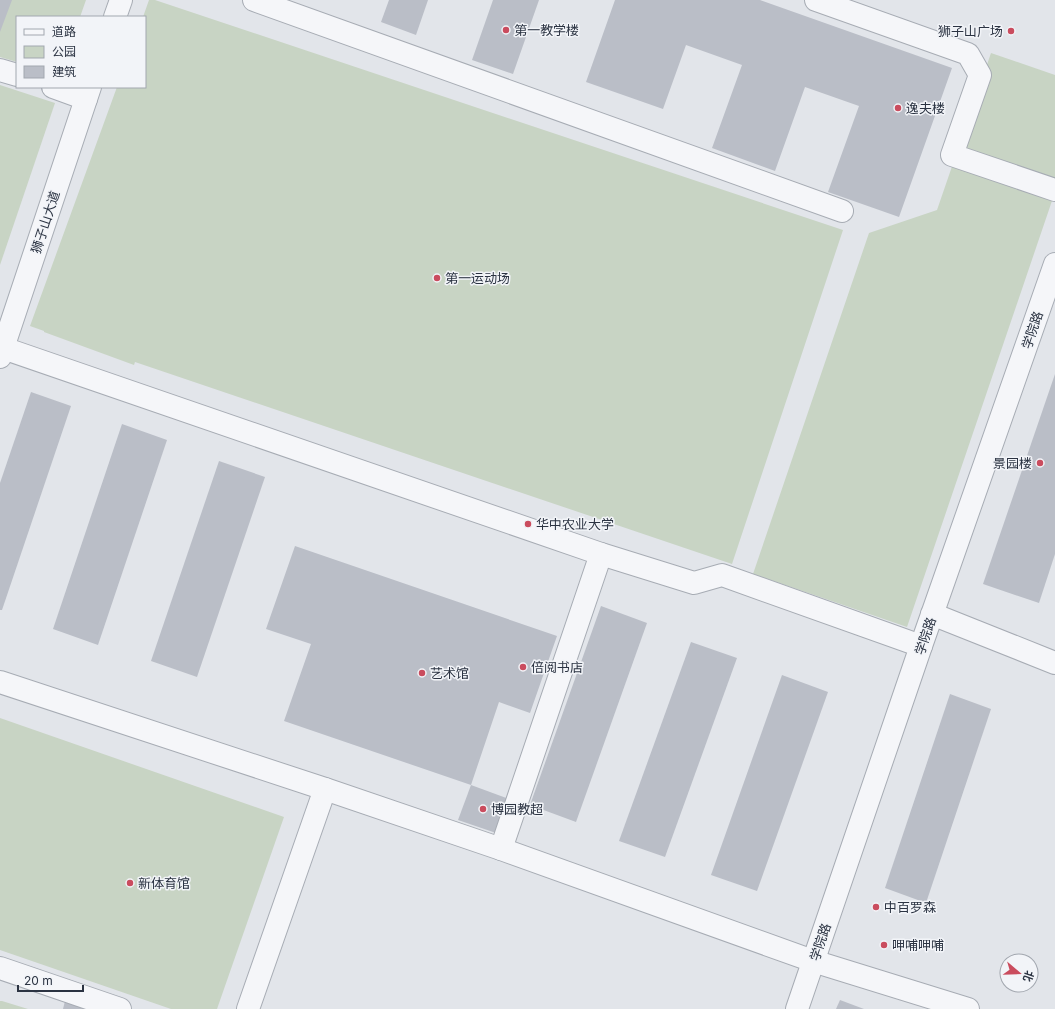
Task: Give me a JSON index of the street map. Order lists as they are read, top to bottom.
{
  "streets": {
    "street": ["狮子山大道", "学院路"]
  },
  "places": [
    "第一教学楼",
    "狮子山广场",
    "逸夫楼",
    "第一运动场",
    "景园楼",
    "华中农业大学",
    "倍阅书店",
    "艺术馆",
    "博园教超",
    "新体育馆",
    "中百罗森",
    "呷哺呷哺"
  ],
  "legend": ["道路", "公园", "建筑"],
  "scale_bar": "20 m",
  "north": "right"
}
